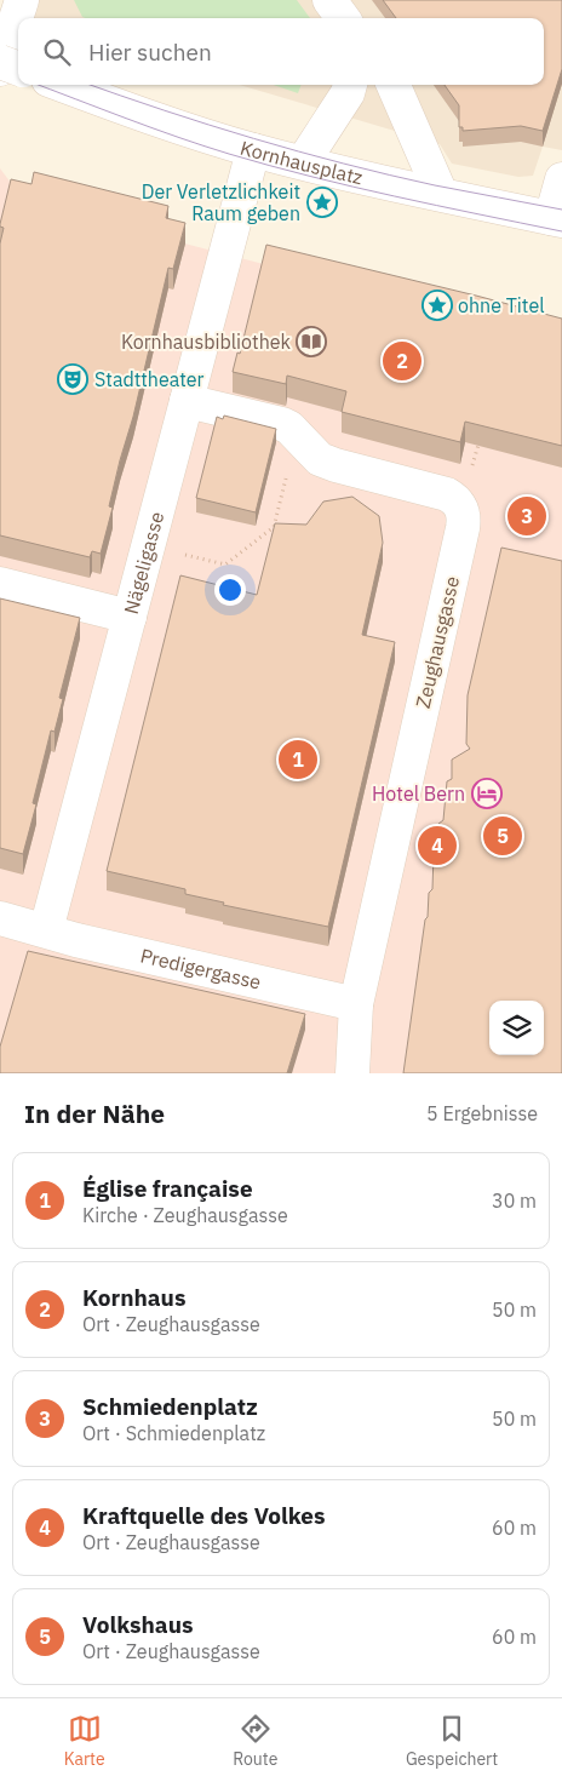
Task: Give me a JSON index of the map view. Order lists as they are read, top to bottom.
{
  "streets": {
    "street": [
      "Kornhausplatz",
      "Nägeligasse",
      "Zeughausgasse",
      "Predigergasse"
    ]
  },
  "crossings": [
    ["Kornhausplatz", "Nägeligasse"],
    ["Nägeligasse", "Zeughausgasse"],
    ["Nägeligasse", "Predigergasse"],
    ["Zeughausgasse", "Predigergasse"]
  ],
  "places": {
    "place": ["Der Verletzlichkeit Raum geben", "ohne Titel"],
    "library": ["Kornhausbibliothek"],
    "theatre": ["Stadttheater"],
    "hotel": ["Hotel Bern"]
  },
  "page": {
    "search": "Hier suchen",
    "pins": [
      "2",
      "3",
      "1",
      "5",
      "4"
    ],
    "heading": ["In der Nähe", "5 Ergebnisse"],
    "list": [
      {
        "mark": "1",
        "name": "Église française",
        "note": "Kirche · Zeughausgasse",
        "value": "30 m"
      },
      {
        "mark": "2",
        "name": "Kornhaus",
        "note": "Ort · Zeughausgasse",
        "value": "50 m"
      },
      {
        "mark": "3",
        "name": "Schmiedenplatz",
        "note": "Ort · Schmiedenplatz",
        "value": "50 m"
      },
      {
        "mark": "4",
        "name": "Kraftquelle des Volkes",
        "note": "Ort · Zeughausgasse",
        "value": "60 m"
      },
      {
        "mark": "5",
        "name": "Volkshaus",
        "note": "Ort · Zeughausgasse",
        "value": "60 m"
      }
    ],
    "nav": ["Karte", "Route", "Gespeichert"]
  }
}
